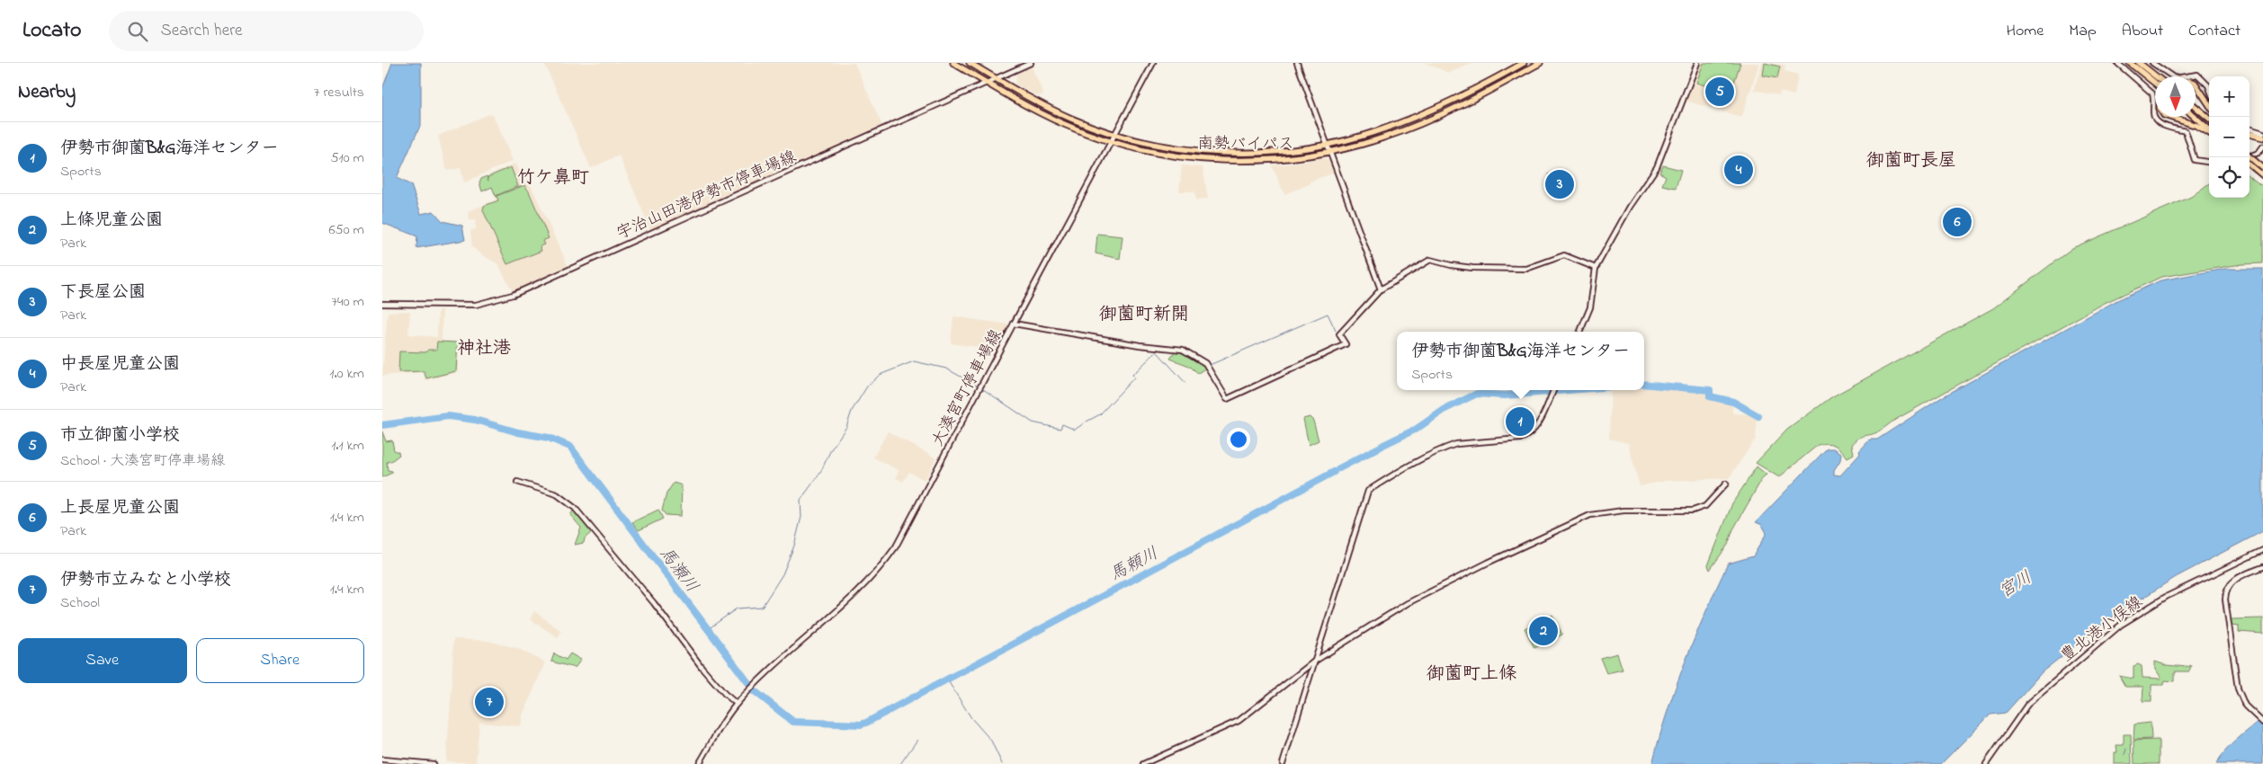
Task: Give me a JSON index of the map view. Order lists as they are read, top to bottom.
{
  "streets": {
    "highway": ["南勢バイパス"],
    "main road": ["宇治山田港伊勢市停車場線", "大湊宮町停車場線", "豊北港小俣線"]
  },
  "crossings": [
    ["南勢バイパス", "宇治山田港伊勢市停車場線"]
  ],
  "districts": [
    "御薗町長屋",
    "竹ケ鼻町",
    "御薗町新開",
    "神社港",
    "御薗町上條"
  ],
  "water": ["馬頼川", "馬瀬川", "宮川"],
  "north": "bottom",
  "page": {
    "header": "Locato",
    "search": "Search here",
    "nav": [
      "Home",
      "Map",
      "About",
      "Contact"
    ],
    "heading": ["Nearby", "7 results"],
    "pins": [
      "5",
      "4",
      "3",
      "6",
      "1",
      "2",
      "7"
    ],
    "map_buttons": ["+", "−"],
    "list": [
      {
        "mark": "1",
        "name": "伊勢市御薗B&G海洋センター",
        "note": "Sports",
        "value": "510 m"
      },
      {
        "mark": "2",
        "name": "上條児童公園",
        "note": "Park",
        "value": "650 m"
      },
      {
        "mark": "3",
        "name": "下長屋公園",
        "note": "Park",
        "value": "740 m"
      },
      {
        "mark": "4",
        "name": "中長屋児童公園",
        "note": "Park",
        "value": "1.0 km"
      },
      {
        "mark": "5",
        "name": "市立御薗小学校",
        "note": "School · 大湊宮町停車場線",
        "value": "1.1 km"
      },
      {
        "mark": "6",
        "name": "上長屋児童公園",
        "note": "Park",
        "value": "1.4 km"
      },
      {
        "mark": "7",
        "name": "伊勢市立みなと小学校",
        "note": "School",
        "value": "1.4 km"
      }
    ],
    "popup": ["伊勢市御薗B&G海洋センター", "Sports"],
    "buttons": ["Save", "Share"]
  }
}
